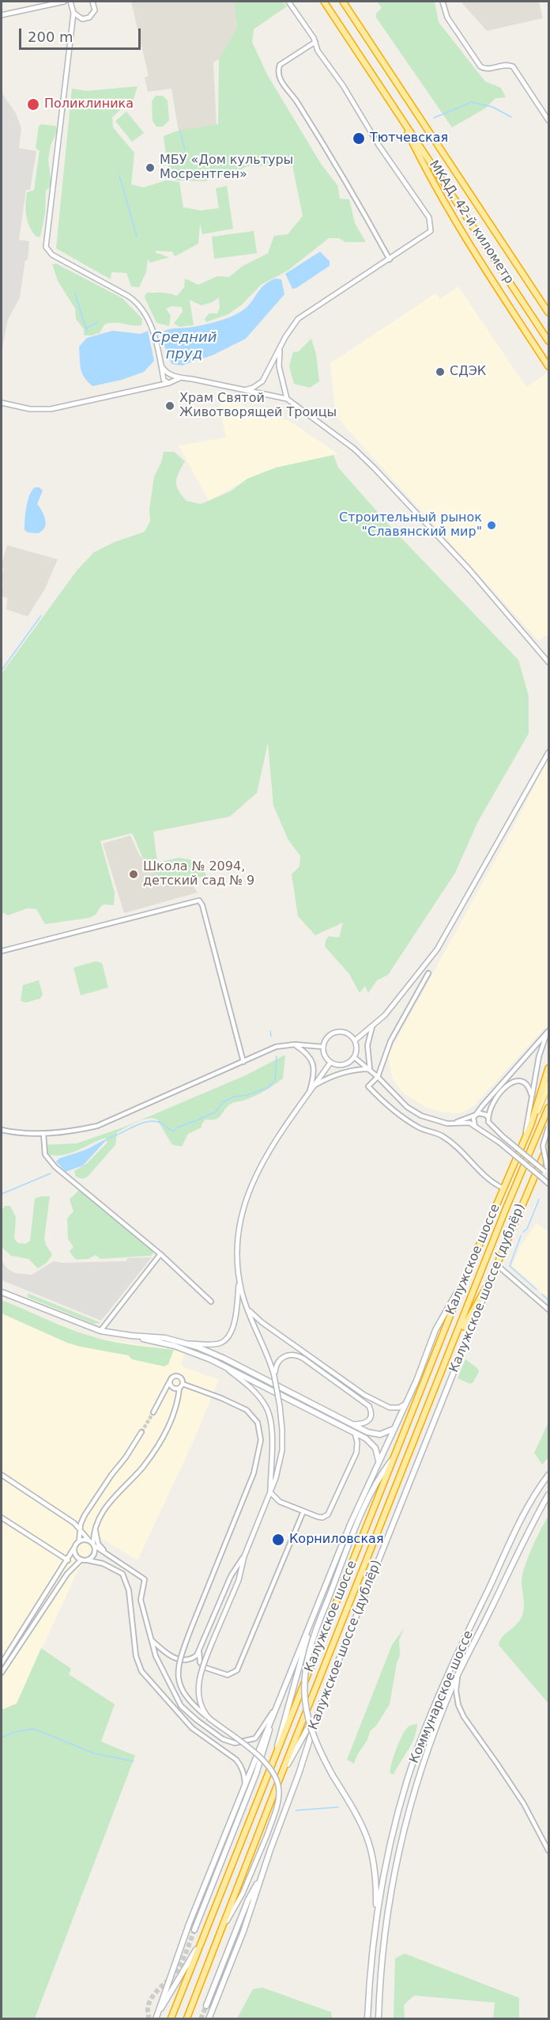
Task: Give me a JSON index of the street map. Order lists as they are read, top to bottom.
{
  "streets": {
    "highway": ["МКАД, 42-й километр", "Калужское шоссе", "Калужское шоссе (дублёр)"],
    "main road": ["Коммунарское шоссе"]
  },
  "crossings": [
    ["Калужское шоссе", "Калужское шоссе (дублёр)"]
  ],
  "water": ["Средний пруд"],
  "places": [
    "Поликлиника",
    "Тютчевская",
    "МБУ «Дом культуры Мосрентген»",
    "СДЭК",
    "Храм Святой Животворящей Троицы",
    "Строительный рынок \"Славянский мир\"",
    "Школа № 2094, детский сад № 9",
    "Корниловская"
  ],
  "scale_bar": "200 m"
}
